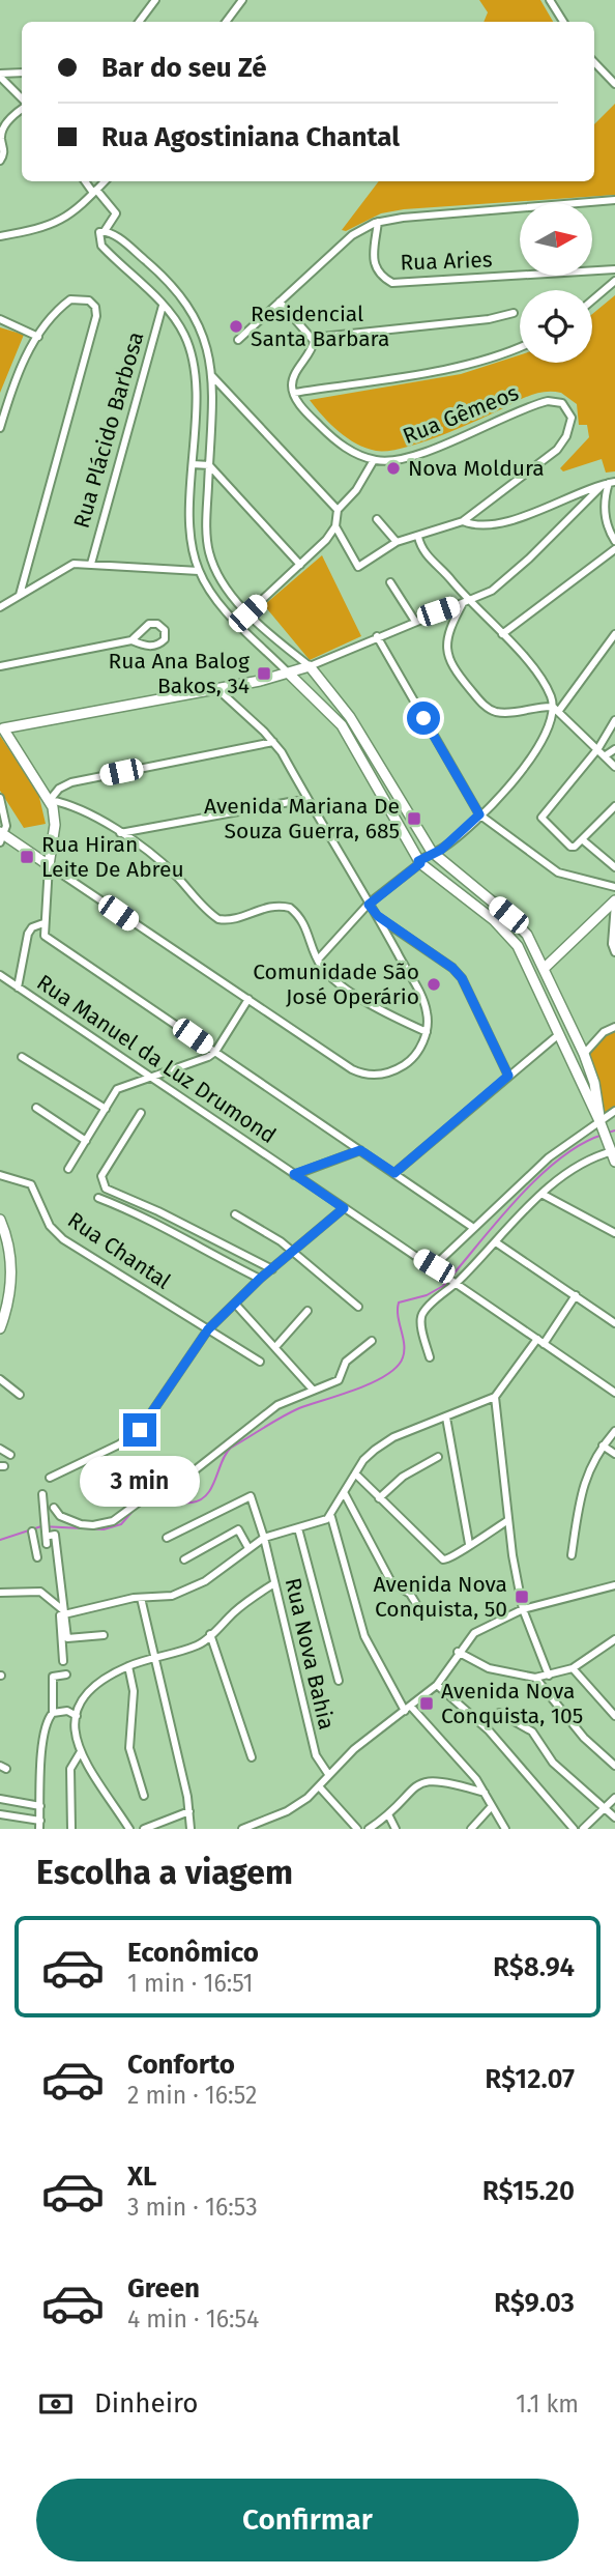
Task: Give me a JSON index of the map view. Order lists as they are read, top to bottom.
{
  "streets": {
    "street": [
      "Rua Aries",
      "Rua Gêmeos",
      "Rua Plácido Barbosa",
      "Rua Manuel da Luz Drumond",
      "Rua Chantal",
      "Rua Nova Bahia"
    ]
  },
  "places": {
    "other": ["Residencial Santa Barbara", "Nova Moldura", "Comunidade São José Operário"],
    "transit": [
      "Rua Ana Balog Bakos, 34",
      "Avenida Mariana De Souza Guerra, 685",
      "Rua Hiran Leite De Abreu",
      "Avenida Nova Conquista, 50",
      "Avenida Nova Conquista, 105"
    ]
  },
  "north": "right",
  "page": {
    "banner": ["Bar do seu Zé", "Rua Agostiniana Chantal"],
    "bubble": "3 min",
    "heading": "Escolha a viagem",
    "list": [
      {
        "name": "Econômico",
        "note": "1 min · 16:51",
        "value": "R$8.94"
      },
      {
        "name": "Conforto",
        "note": "2 min · 16:52",
        "value": "R$12.07"
      },
      {
        "name": "XL",
        "note": "3 min · 16:53",
        "value": "R$15.20"
      },
      {
        "name": "Green",
        "note": "4 min · 16:54",
        "value": "R$9.03"
      }
    ],
    "pay": ["Dinheiro", "1.1 km"],
    "buttons": "Confirmar"
  }
}
